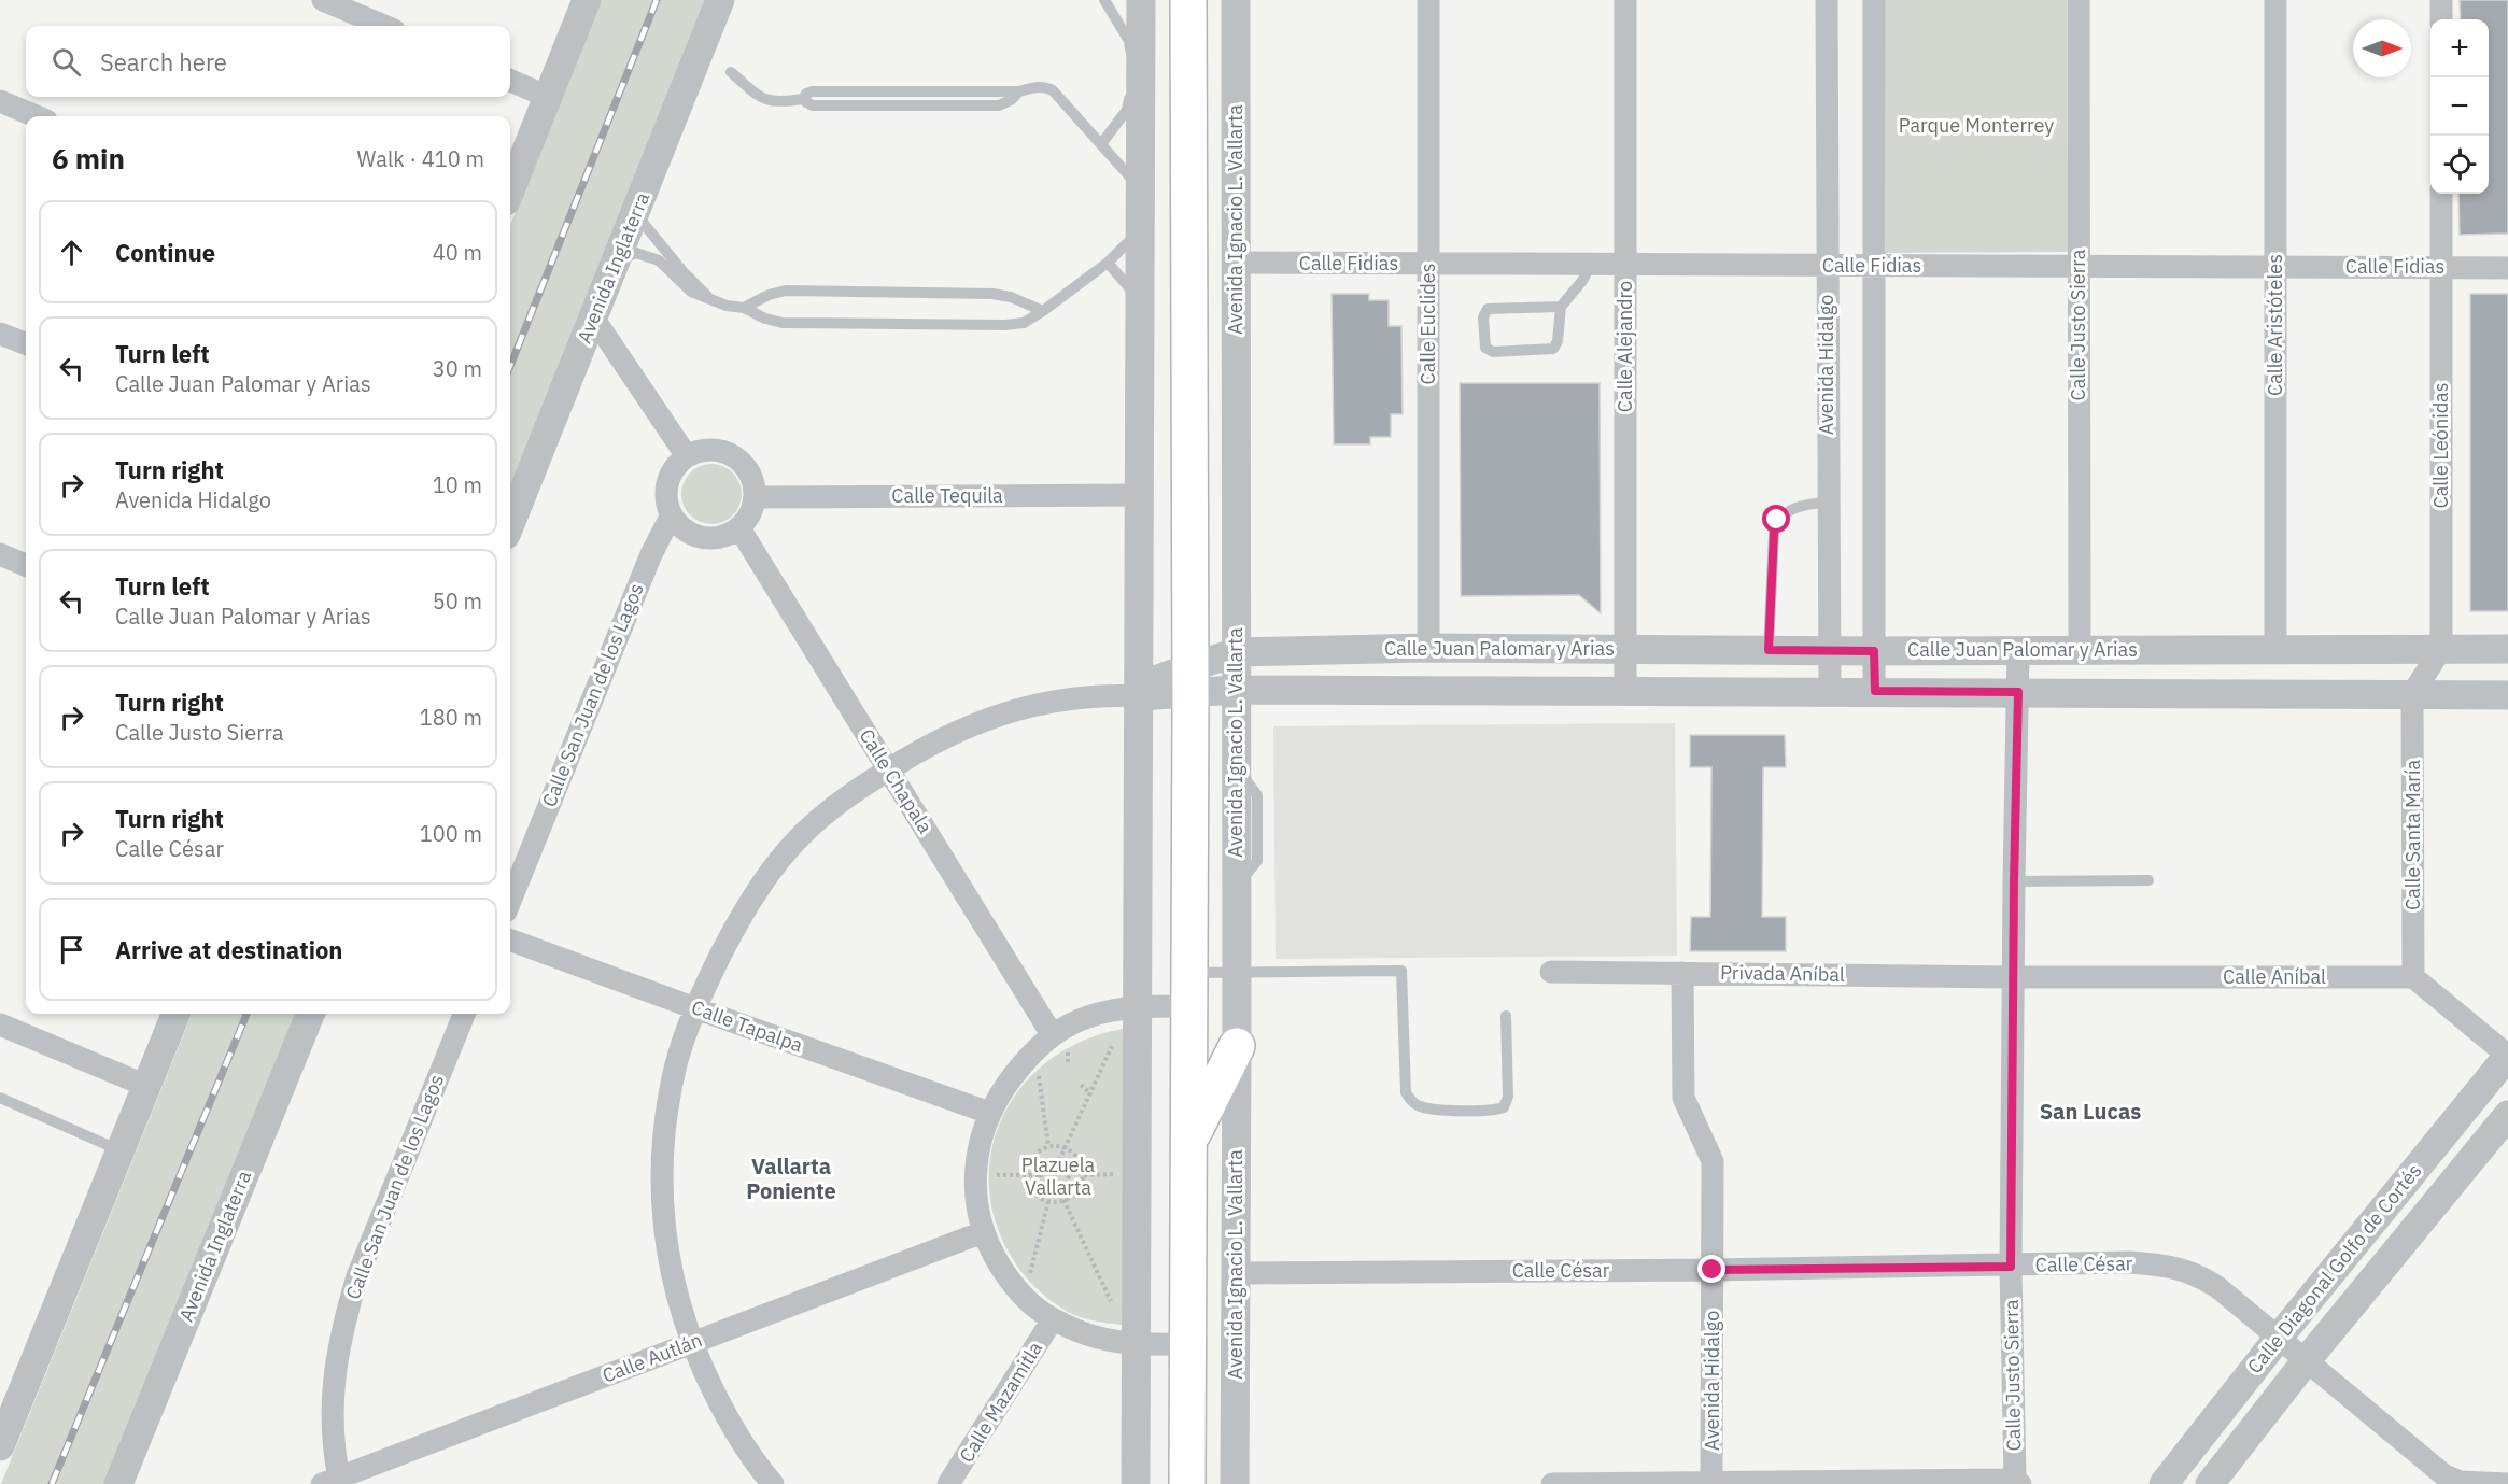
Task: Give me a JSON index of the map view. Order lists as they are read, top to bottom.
{
  "streets": {
    "street": [
      "Avenida Ignacio L. Vallarta",
      "Calle Fidias",
      "Avenida Inglaterra",
      "Calle Euclides",
      "Calle Justo Sierra",
      "Calle Aristóteles",
      "Calle Alejandro",
      "Avenida Hidalgo",
      "Calle Leónidas",
      "Calle Tequila",
      "Calle Juan Palomar y Arias",
      "Calle San Juan de los Lagos",
      "Calle Chapala",
      "Calle Santa María",
      "Privada Aníbal",
      "Calle Aníbal",
      "Calle Tapalpa",
      "Calle César",
      "Calle Diagonal Golfo de Cortés",
      "Calle Autlán",
      "Calle Mazamitla"
    ]
  },
  "crossings": [
    ["Avenida Ignacio L. Vallarta", "Calle Fidias"],
    ["Avenida Ignacio L. Vallarta", "Calle Juan Palomar y Arias"],
    ["Avenida Ignacio L. Vallarta", "Calle César"],
    ["Calle Fidias", "Calle Euclides"],
    ["Calle Fidias", "Calle Justo Sierra"],
    ["Calle Fidias", "Calle Aristóteles"],
    ["Calle Fidias", "Calle Alejandro"],
    ["Calle Fidias", "Avenida Hidalgo"],
    ["Calle Fidias", "Calle Leónidas"],
    ["Calle Euclides", "Calle Juan Palomar y Arias"],
    ["Calle Justo Sierra", "Calle Juan Palomar y Arias"],
    ["Calle Justo Sierra", "Privada Aníbal"],
    ["Calle Justo Sierra", "Calle Aníbal"],
    ["Calle Justo Sierra", "Calle César"],
    ["Calle Aristóteles", "Calle Juan Palomar y Arias"],
    ["Calle Alejandro", "Calle Juan Palomar y Arias"],
    ["Avenida Hidalgo", "Calle Juan Palomar y Arias"],
    ["Avenida Hidalgo", "Privada Aníbal"],
    ["Avenida Hidalgo", "Calle César"],
    ["Calle Leónidas", "Calle Juan Palomar y Arias"],
    ["Calle Tequila", "Calle San Juan de los Lagos"],
    ["Calle Tequila", "Calle Chapala"],
    ["Calle San Juan de los Lagos", "Calle Chapala"],
    ["Calle San Juan de los Lagos", "Calle Autlán"],
    ["Calle Santa María", "Calle Aníbal"],
    ["Privada Aníbal", "Calle Aníbal"],
    ["Calle César", "Calle Diagonal Golfo de Cortés"]
  ],
  "districts": ["San Lucas", "Vallarta Poniente"],
  "parks": ["Parque Monterrey", "Plazuela Vallarta"],
  "north": "right",
  "page": {
    "map_buttons": ["+", "−"],
    "search": "Search here",
    "heading": ["6 min", "Walk · 410 m"],
    "list": [
      ["Continue", "40 m"],
      ["Turn left", "Calle Juan Palomar y Arias", "30 m"],
      ["Turn right", "Avenida Hidalgo", "10 m"],
      ["Turn left", "Calle Juan Palomar y Arias", "50 m"],
      ["Turn right", "Calle Justo Sierra", "180 m"],
      ["Turn right", "Calle César", "100 m"],
      "Arrive at destination"
    ]
  }
}
